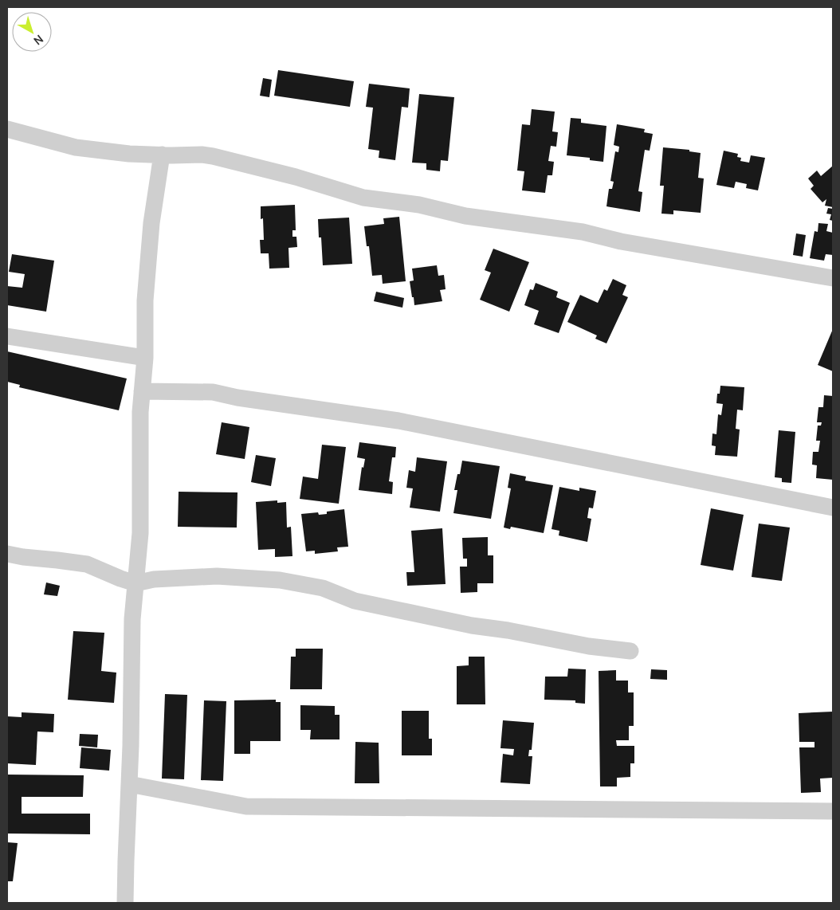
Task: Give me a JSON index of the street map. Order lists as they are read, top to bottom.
{
  "north": "bottom right"
}
